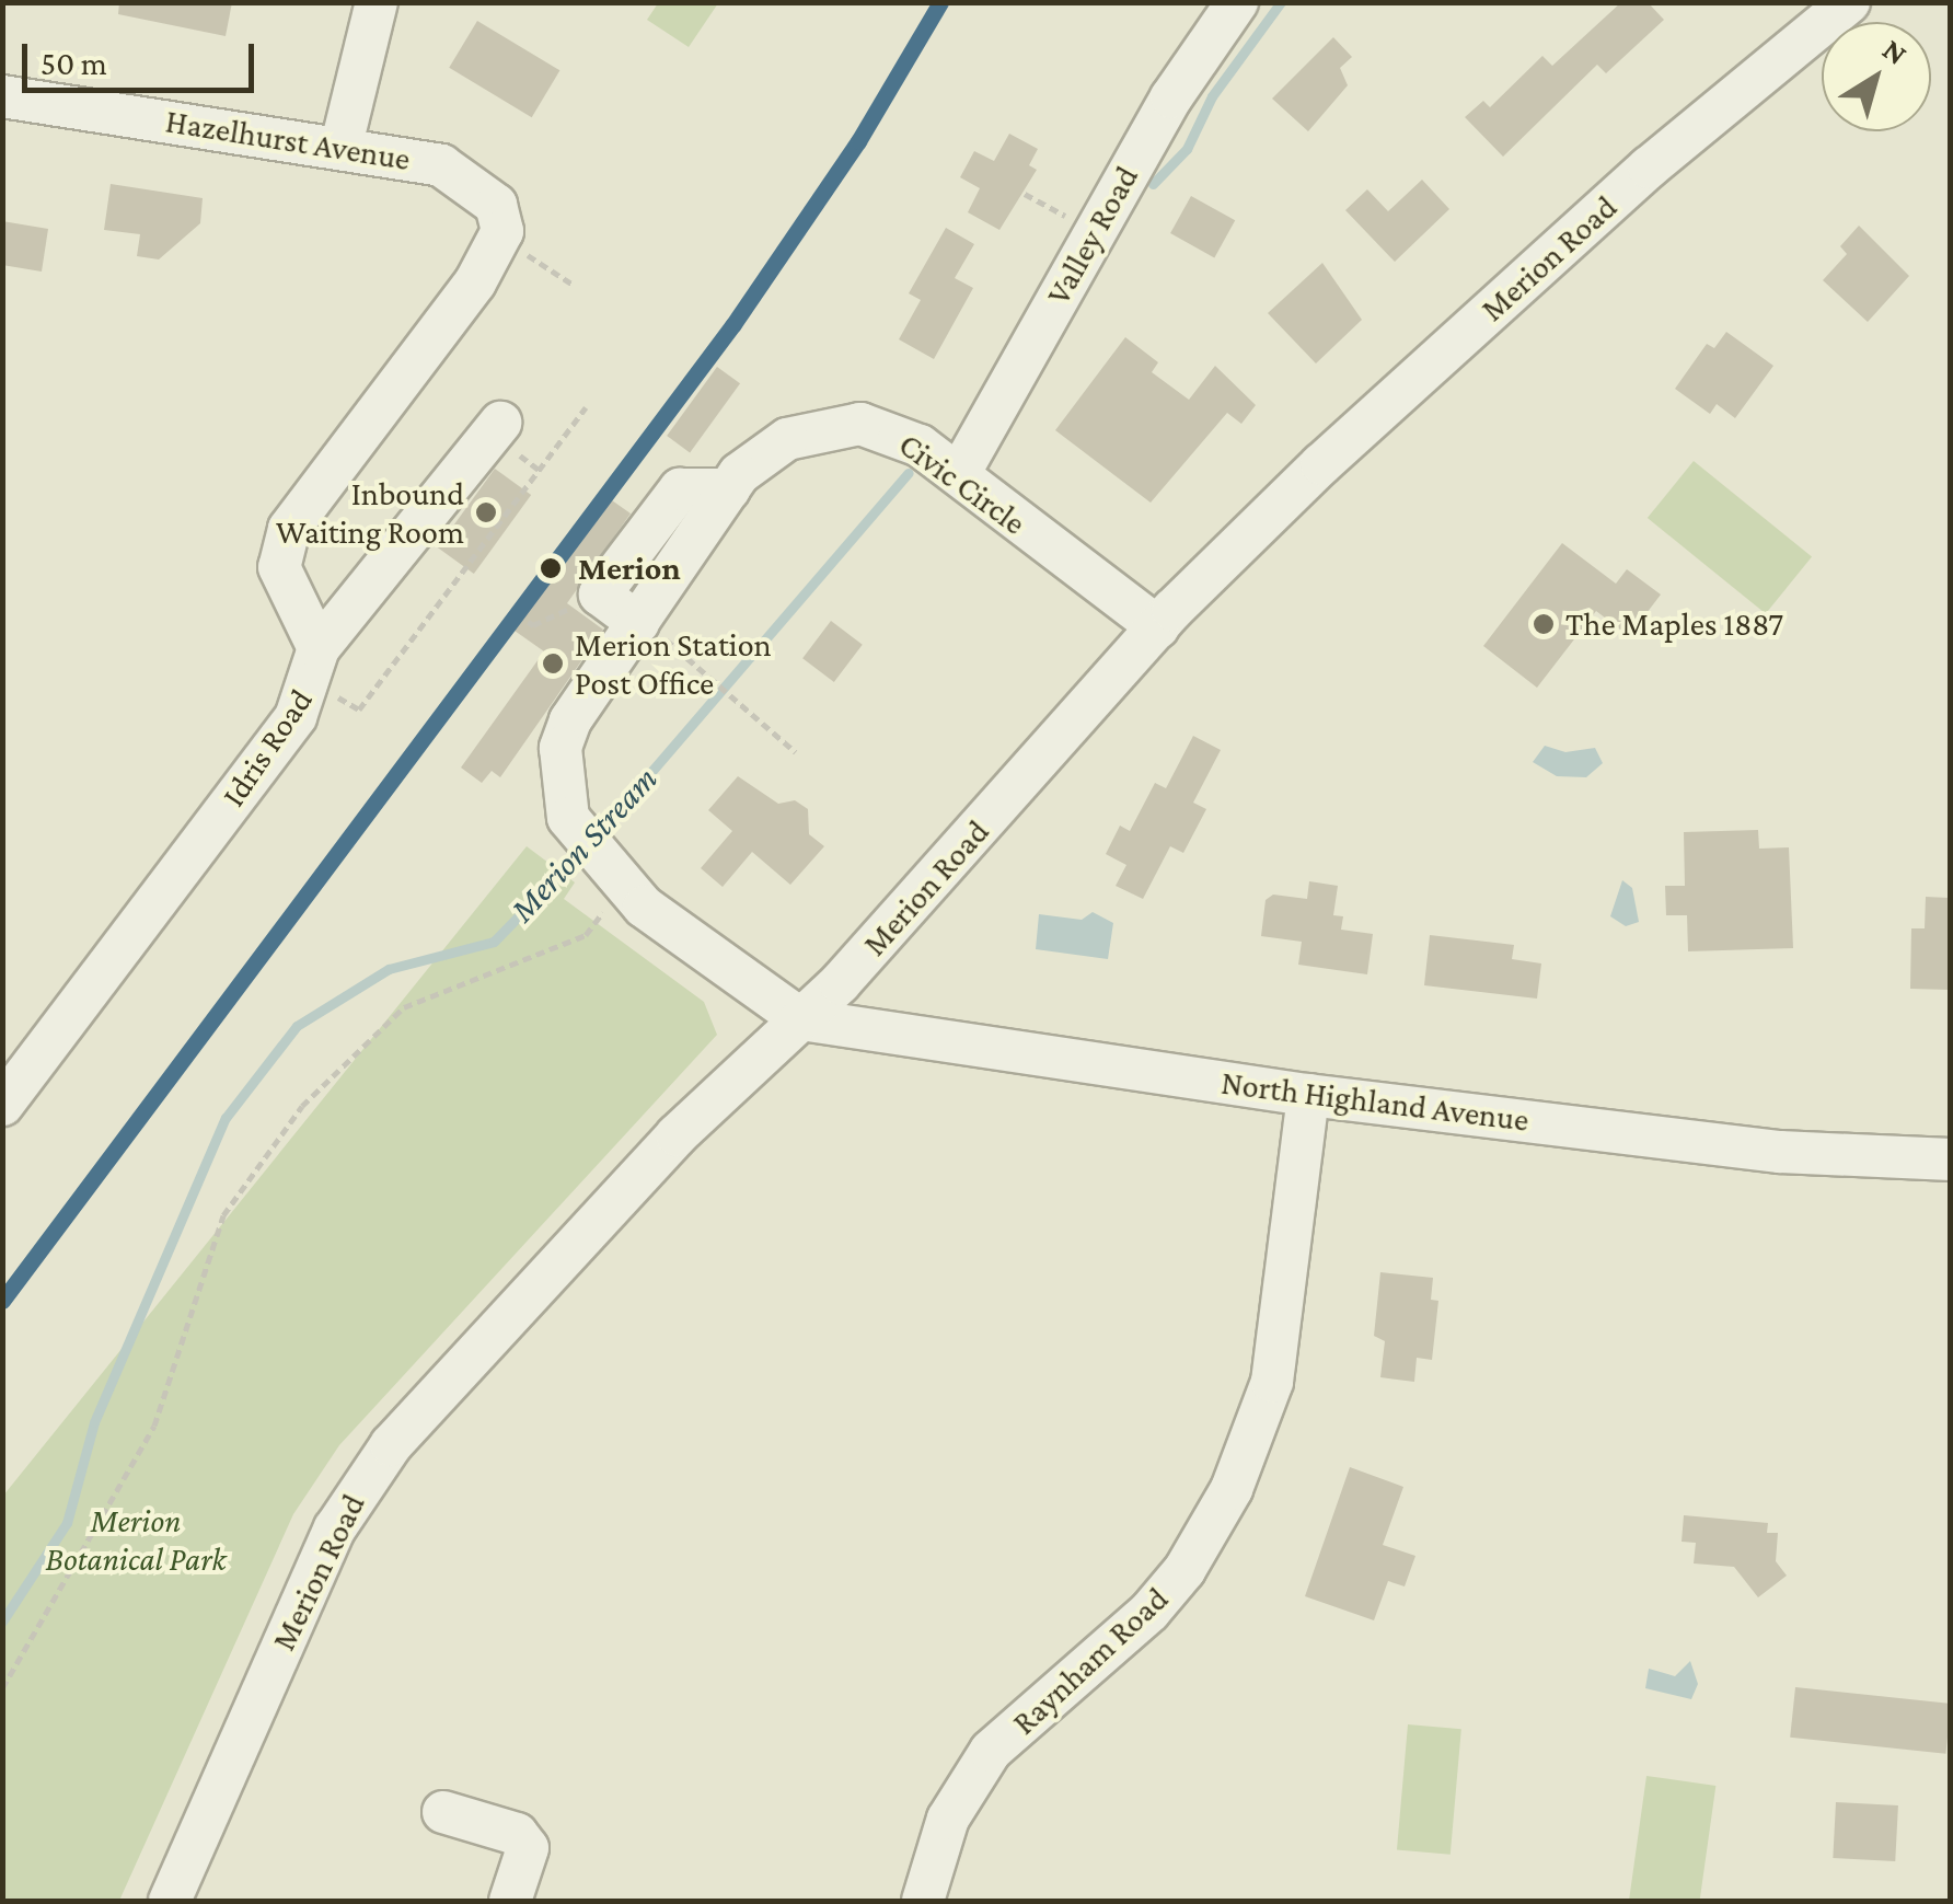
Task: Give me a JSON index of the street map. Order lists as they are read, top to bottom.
{
  "streets": {
    "street": [
      "Hazelhurst Avenue",
      "Valley Road",
      "Merion Road",
      "Civic Circle",
      "Idris Road",
      "North Highland Avenue",
      "Raynham Road"
    ]
  },
  "crossings": [
    ["Hazelhurst Avenue", "Idris Road"],
    ["Valley Road", "Civic Circle"],
    ["Merion Road", "Civic Circle"],
    ["Merion Road", "North Highland Avenue"],
    ["North Highland Avenue", "Raynham Road"]
  ],
  "water": ["Merion Stream"],
  "parks": ["Merion Botanical Park"],
  "places": [
    "Inbound Waiting Room",
    "Merion",
    "The Maples 1887",
    "Merion Station Post Office"
  ],
  "scale_bar": "50 m",
  "north": "top right"
}
